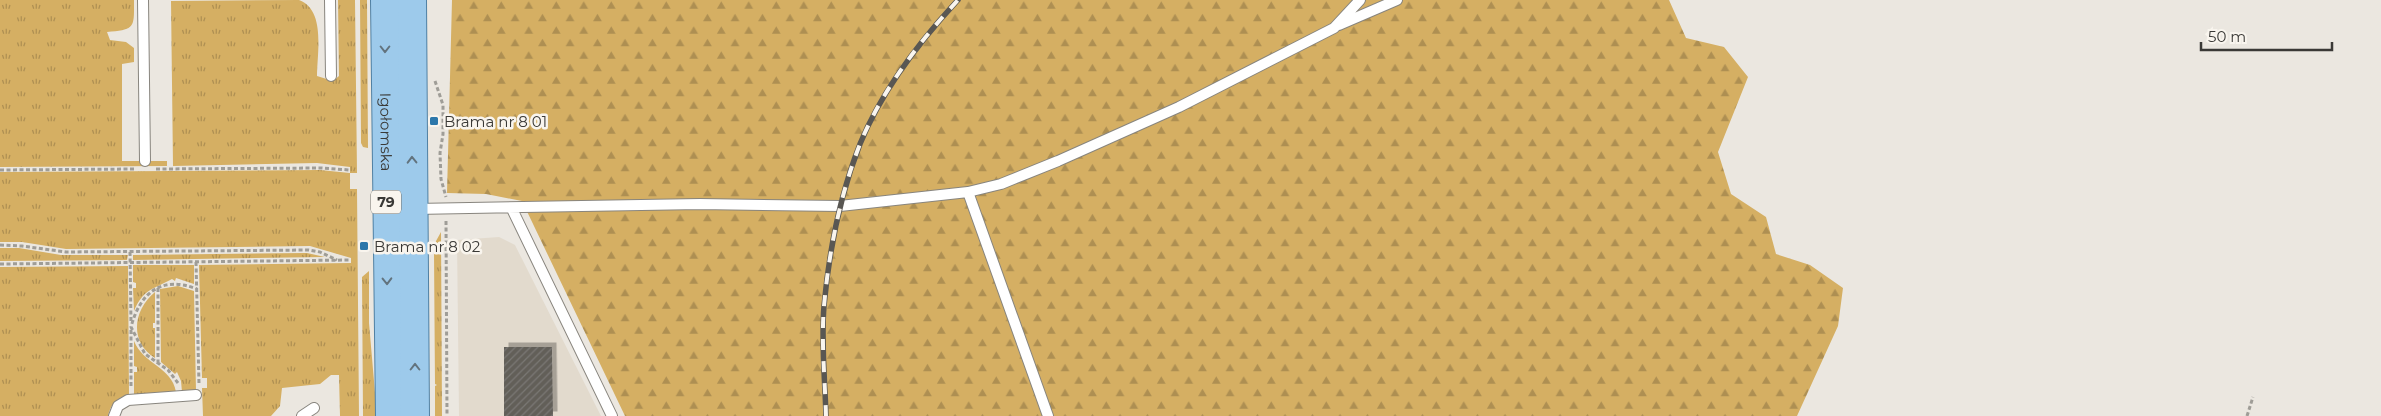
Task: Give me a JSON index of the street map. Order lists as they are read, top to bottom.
{
  "streets": {
    "main road": ["Igołomska", "79"]
  },
  "places": {
    "transit": ["Brama nr 8 01", "Brama nr 8 02"]
  },
  "scale_bar": "50 m"
}
